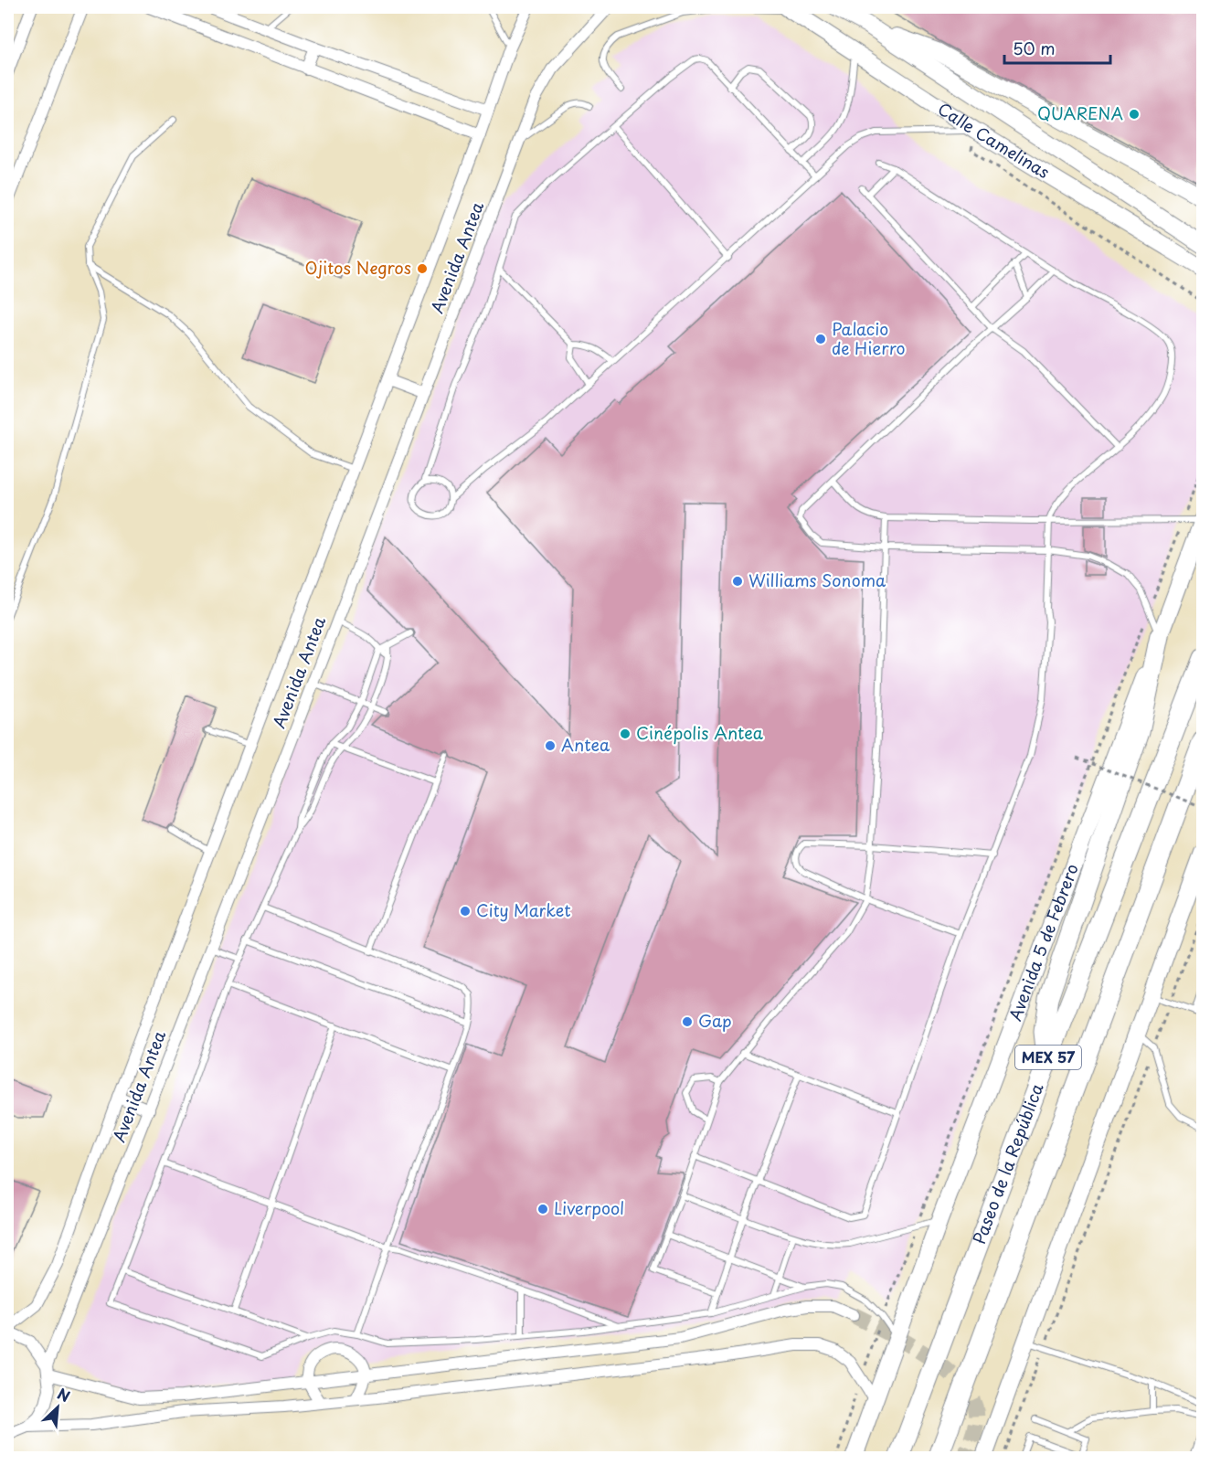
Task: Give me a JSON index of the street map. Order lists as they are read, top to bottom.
{
  "streets": {
    "highway": ["MEX 57", "Paseo de la República"],
    "main road": ["Calle Camelinas", "Avenida 5 de Febrero"],
    "street": ["Avenida Antea"]
  },
  "places": [
    "QUARENA",
    "Ojitos Negros",
    "Palacio de Hierro",
    "Williams Sonoma",
    "Cinépolis Antea",
    "Antea",
    "City Market",
    "Gap",
    "Liverpool"
  ],
  "scale_bar": "50 m",
  "north": "top right"
}
